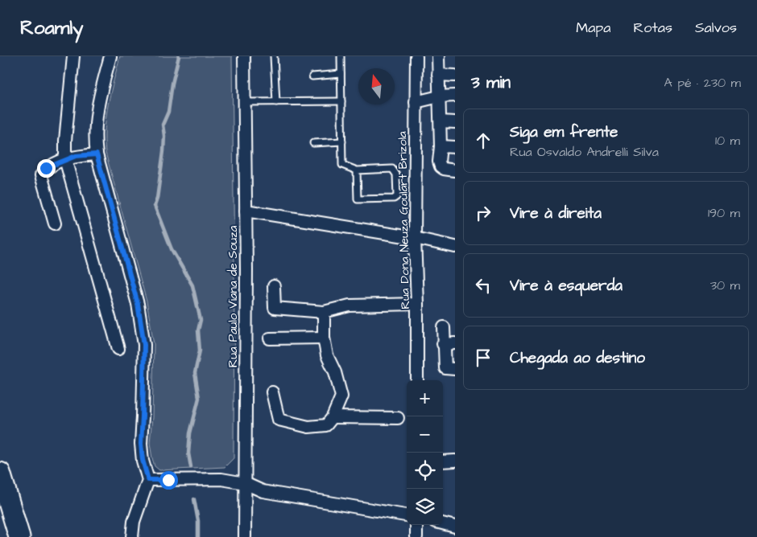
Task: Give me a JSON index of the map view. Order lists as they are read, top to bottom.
{
  "streets": {
    "street": ["Rua Dona Neuza Goulart Brizola", "Rua Paulo Viana de Souza"]
  },
  "north": "top",
  "page": {
    "header": "Roamly",
    "nav": ["Mapa", "Rotas", "Salvos"],
    "heading": ["3 min", "A pé · 230 m"],
    "list": [
      ["Siga em frente", "Rua Osvaldo Andrelli Silva", "10 m"],
      ["Vire à direita", "190 m"],
      ["Vire à esquerda", "30 m"],
      "Chegada ao destino"
    ],
    "map_buttons": ["+", "−"]
  }
}
